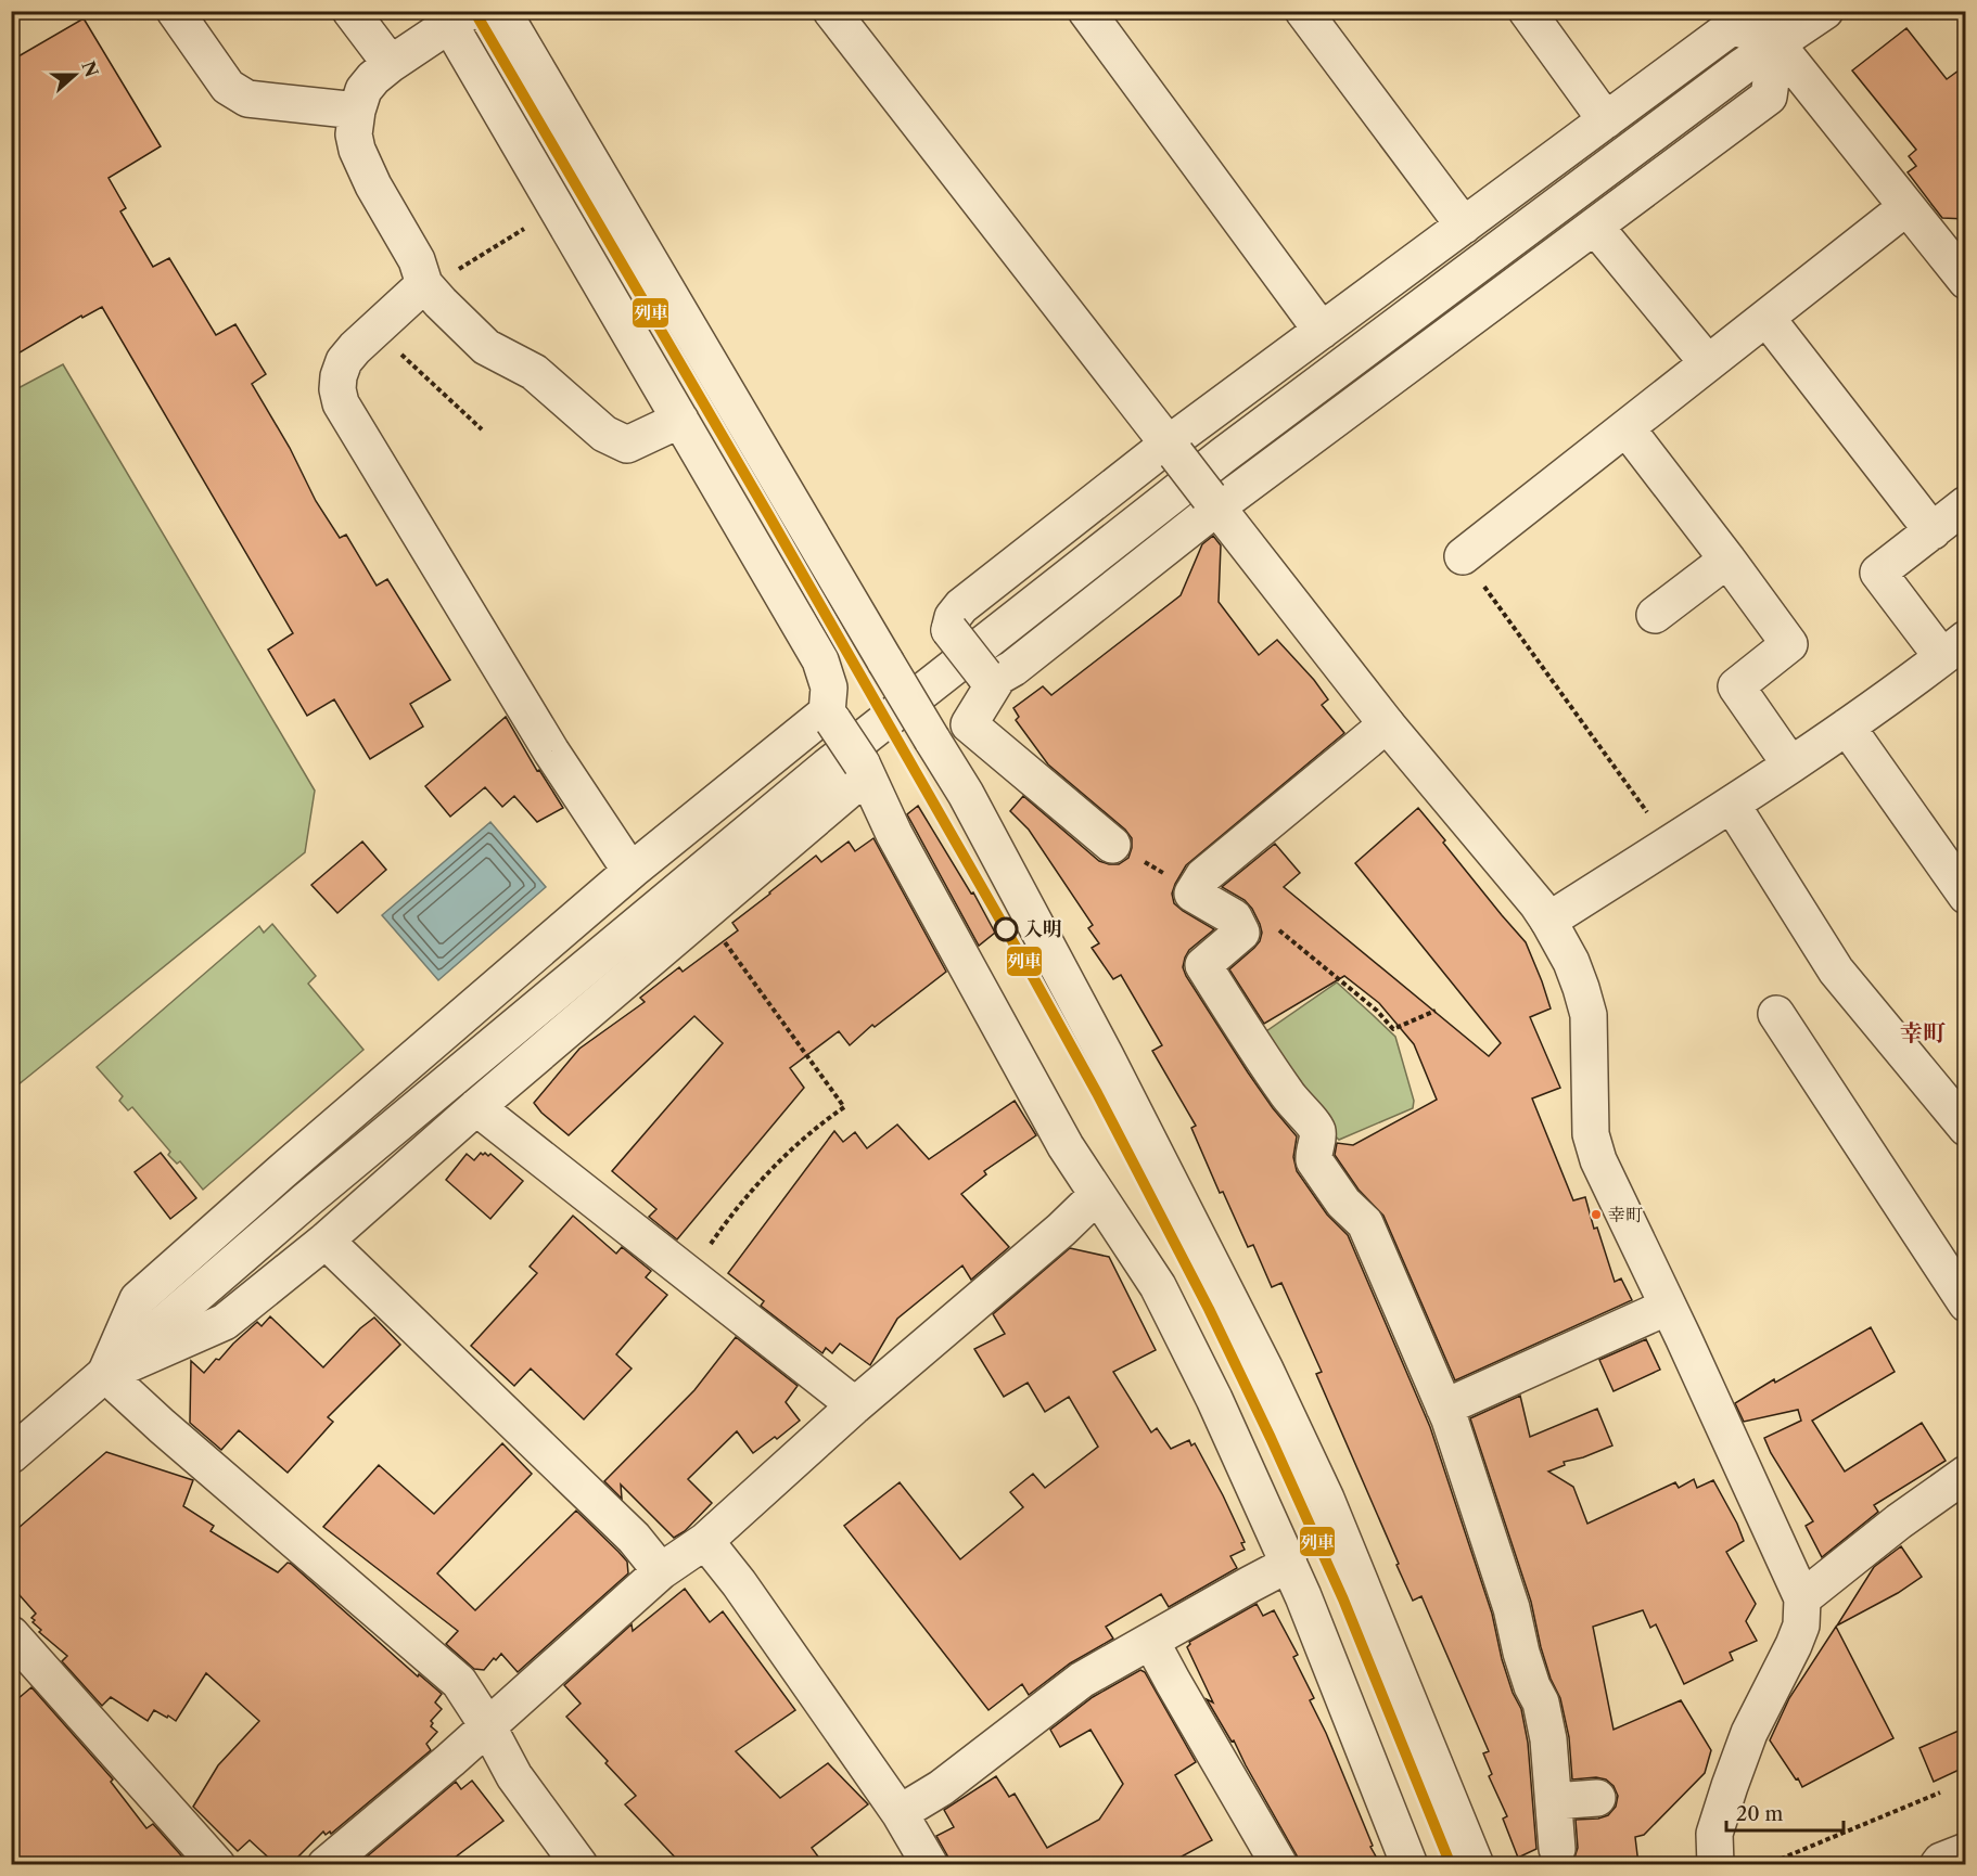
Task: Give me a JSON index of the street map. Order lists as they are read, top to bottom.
{
  "districts": ["幸町"],
  "places": ["入明", "幸町"],
  "lines": ["transit line 列車"],
  "scale_bar": "20 m",
  "north": "right"
}
